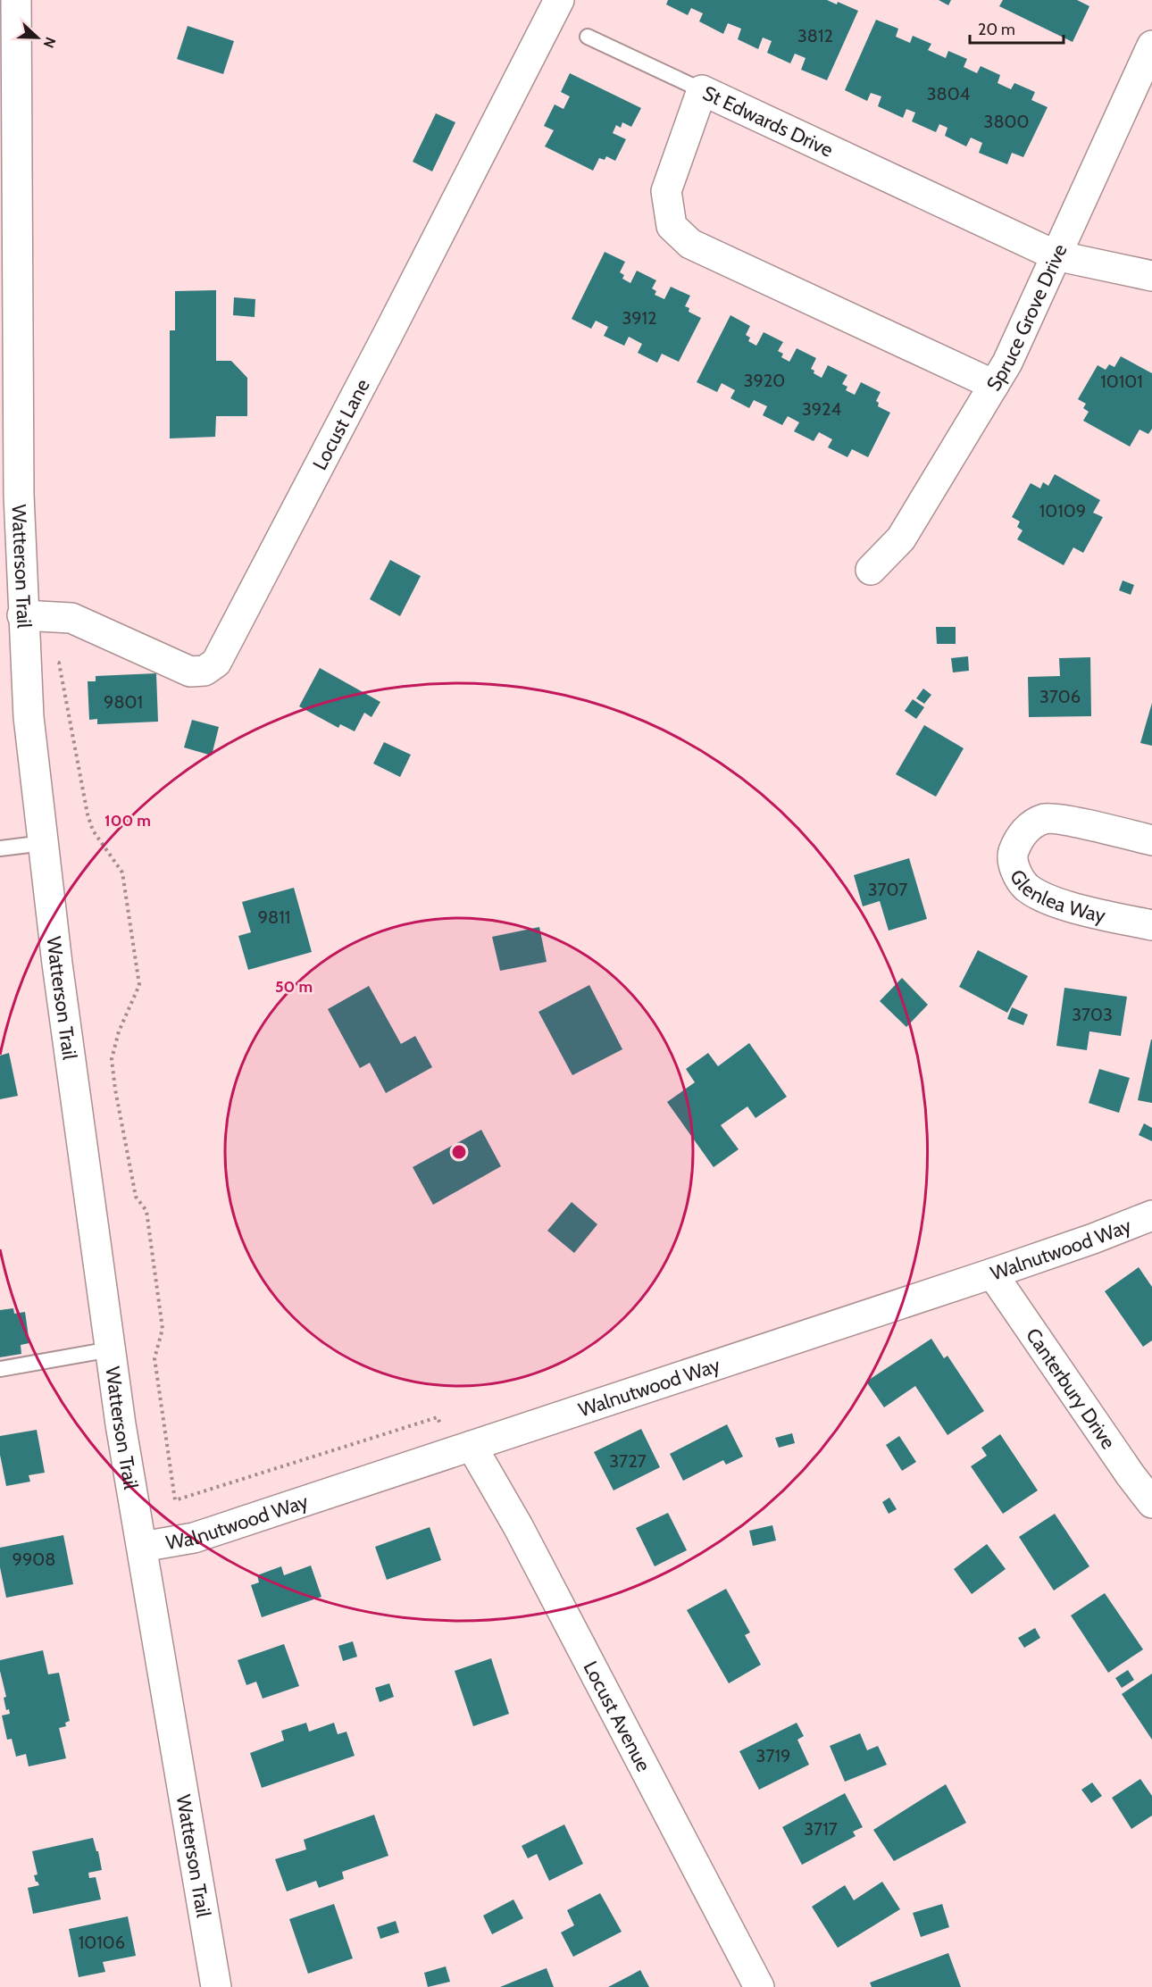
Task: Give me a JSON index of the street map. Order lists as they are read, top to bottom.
{
  "streets": {
    "street": [
      "St Edwards Drive",
      "Spruce Grove Drive",
      "Locust Lane",
      "Watterson Trail",
      "Glenlea Way",
      "Walnutwood Way",
      "Canterbury Drive",
      "Locust Avenue"
    ]
  },
  "crossings": [
    ["St Edwards Drive", "Spruce Grove Drive"],
    ["Locust Lane", "Watterson Trail"],
    ["Watterson Trail", "Walnutwood Way"],
    ["Walnutwood Way", "Canterbury Drive"],
    ["Walnutwood Way", "Locust Avenue"]
  ],
  "house_numbers": [
    "3812",
    "3804",
    "3800",
    "3912",
    "3920",
    "10101",
    "3924",
    "10109",
    "3706",
    "9801",
    "3707",
    "9811",
    "3703",
    "3727",
    "9908",
    "3719",
    "3717",
    "10106"
  ],
  "scale_bar": "20 m",
  "north": "right",
  "rings": ["100 m", "50 m"]
}
